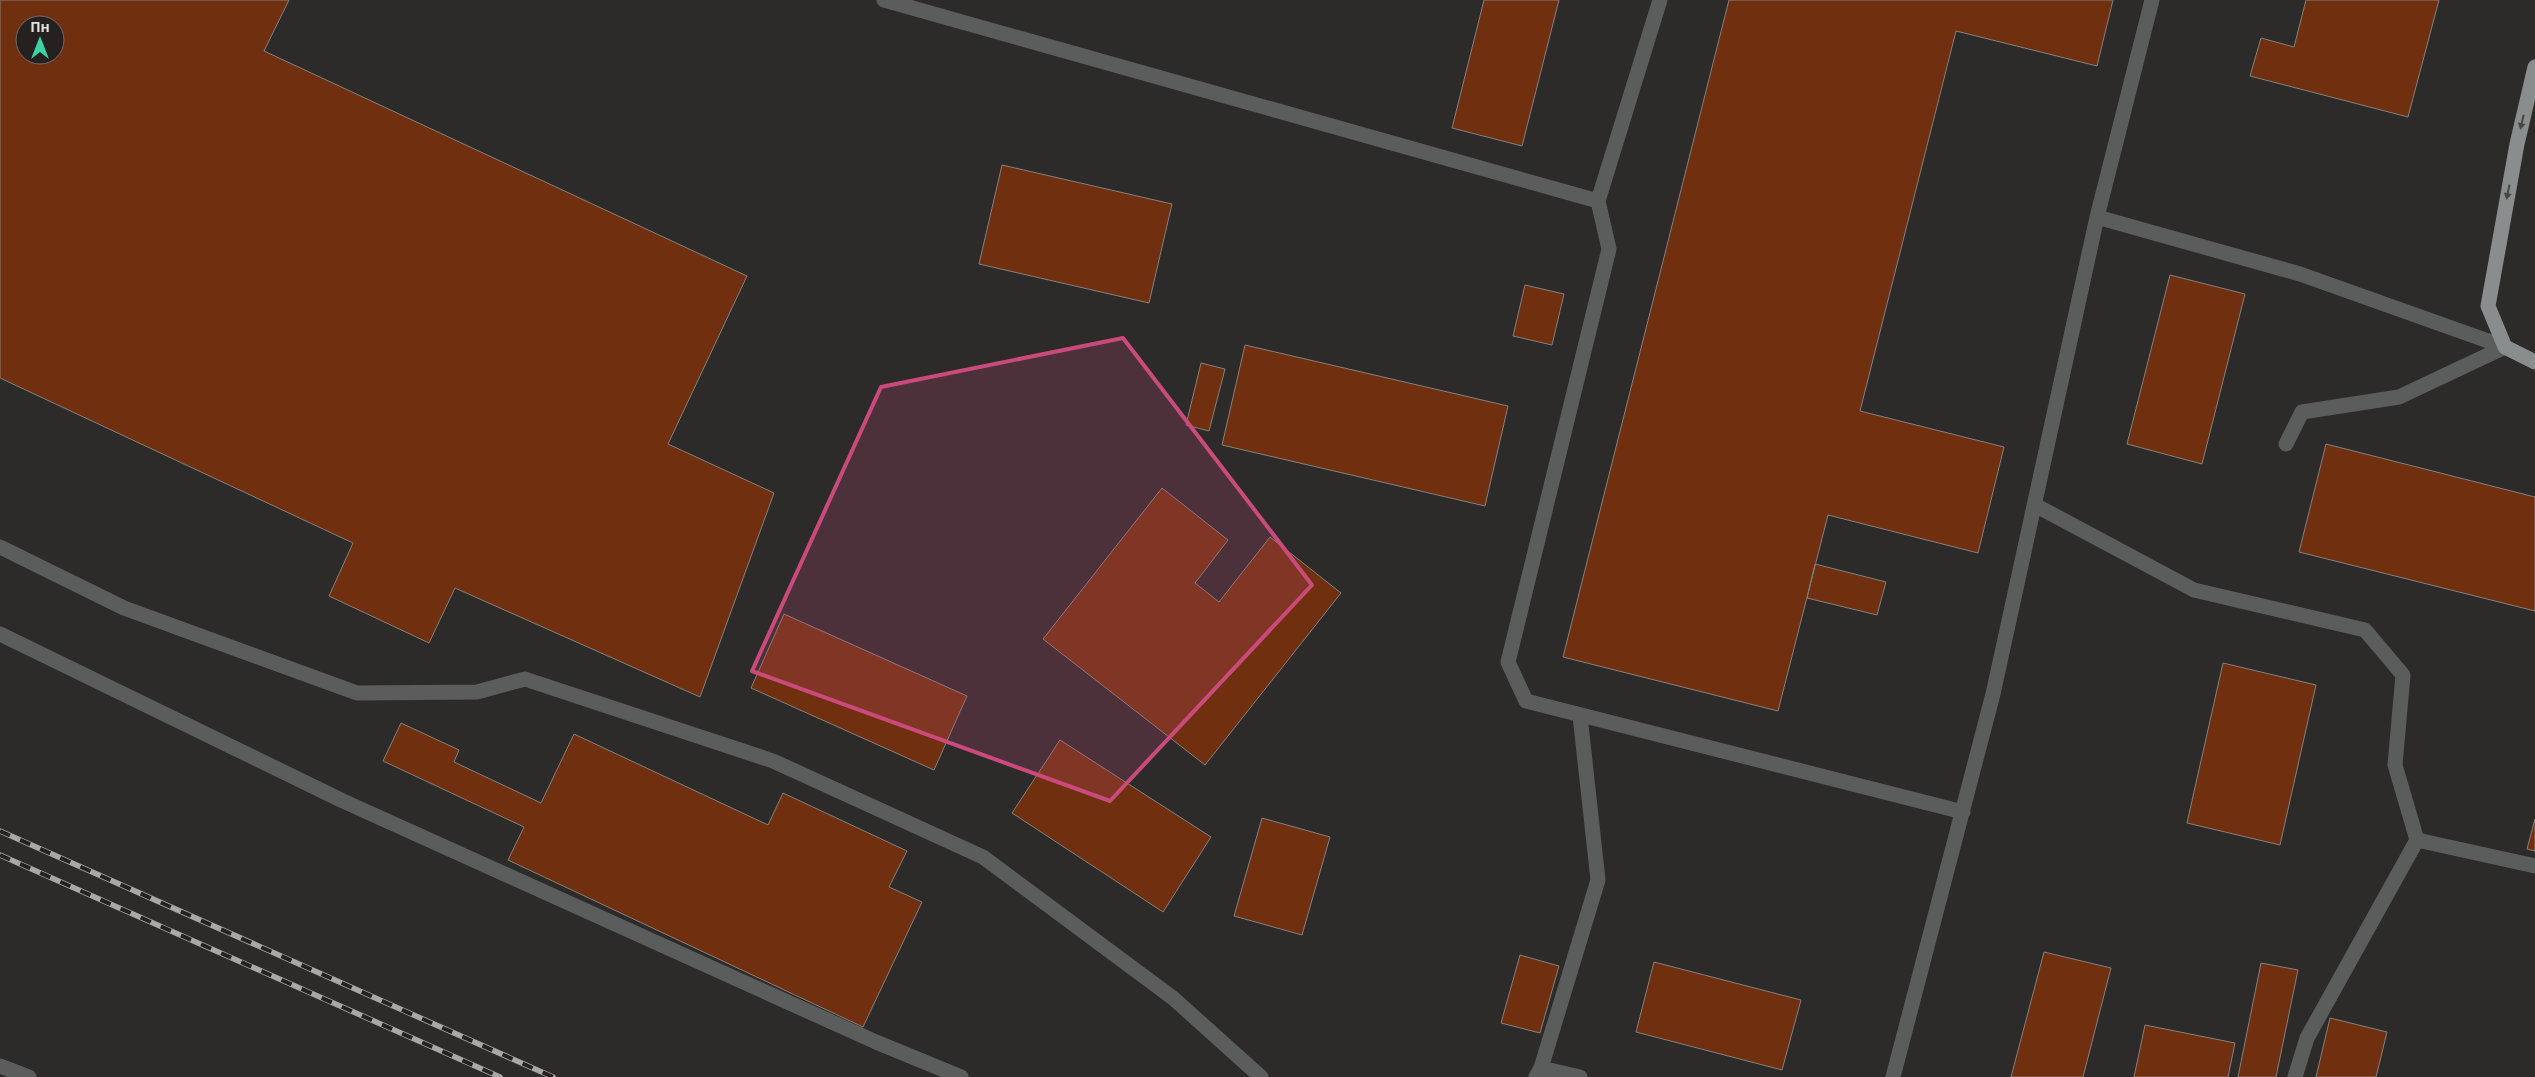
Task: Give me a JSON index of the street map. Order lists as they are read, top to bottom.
{
  "north": "top"
}
